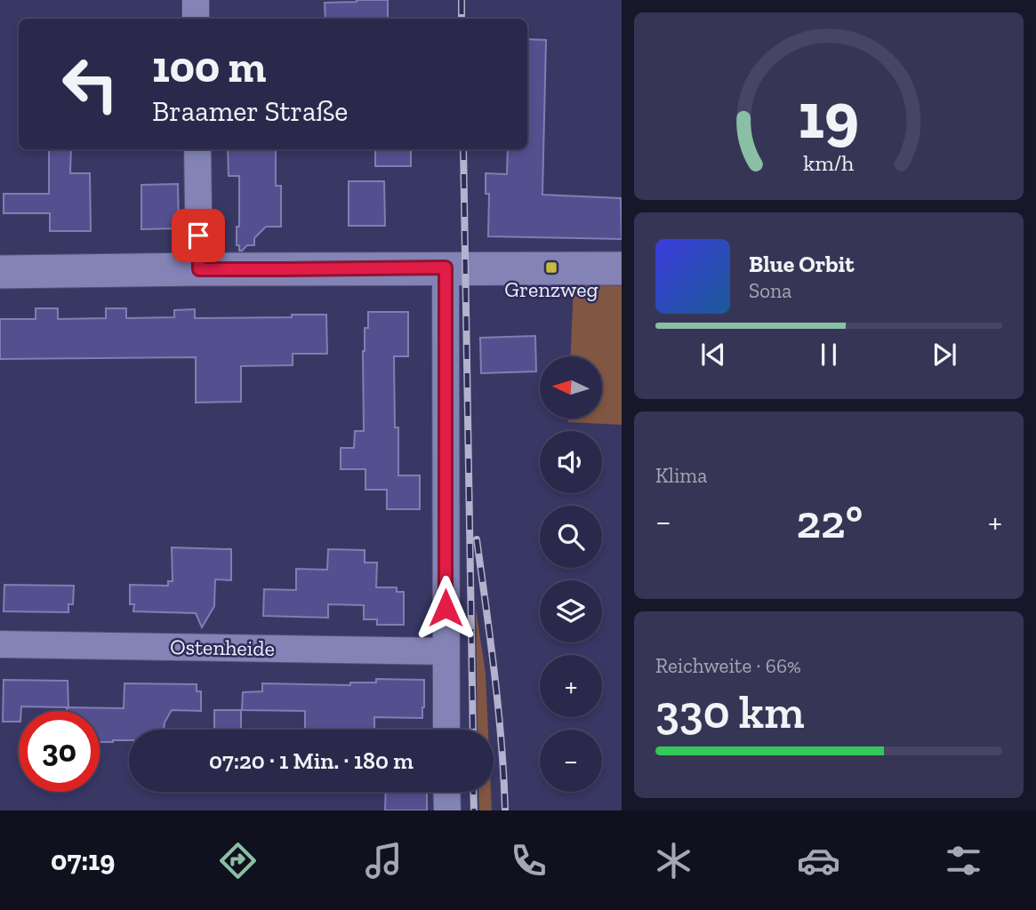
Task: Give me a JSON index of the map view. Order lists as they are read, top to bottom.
{
  "streets": {
    "street": ["Ostenheide"]
  },
  "places": {
    "transit": ["Grenzweg"]
  },
  "north": "left",
  "page": {
    "turn": ["100 m", "Braamer Straße"],
    "song": ["Blue Orbit", "Sona"],
    "map_buttons": ["+", "−"],
    "tile": [
      "Klima",
      ["Reichweite · 66%", "330 km"]
    ],
    "heat": ["−", "22°", "+"],
    "limit": "30",
    "trip": "07:20 · 1 Min. · 180 m",
    "tabs": "07:19",
    "gauge": ["19", "km/h"]
  }
}
